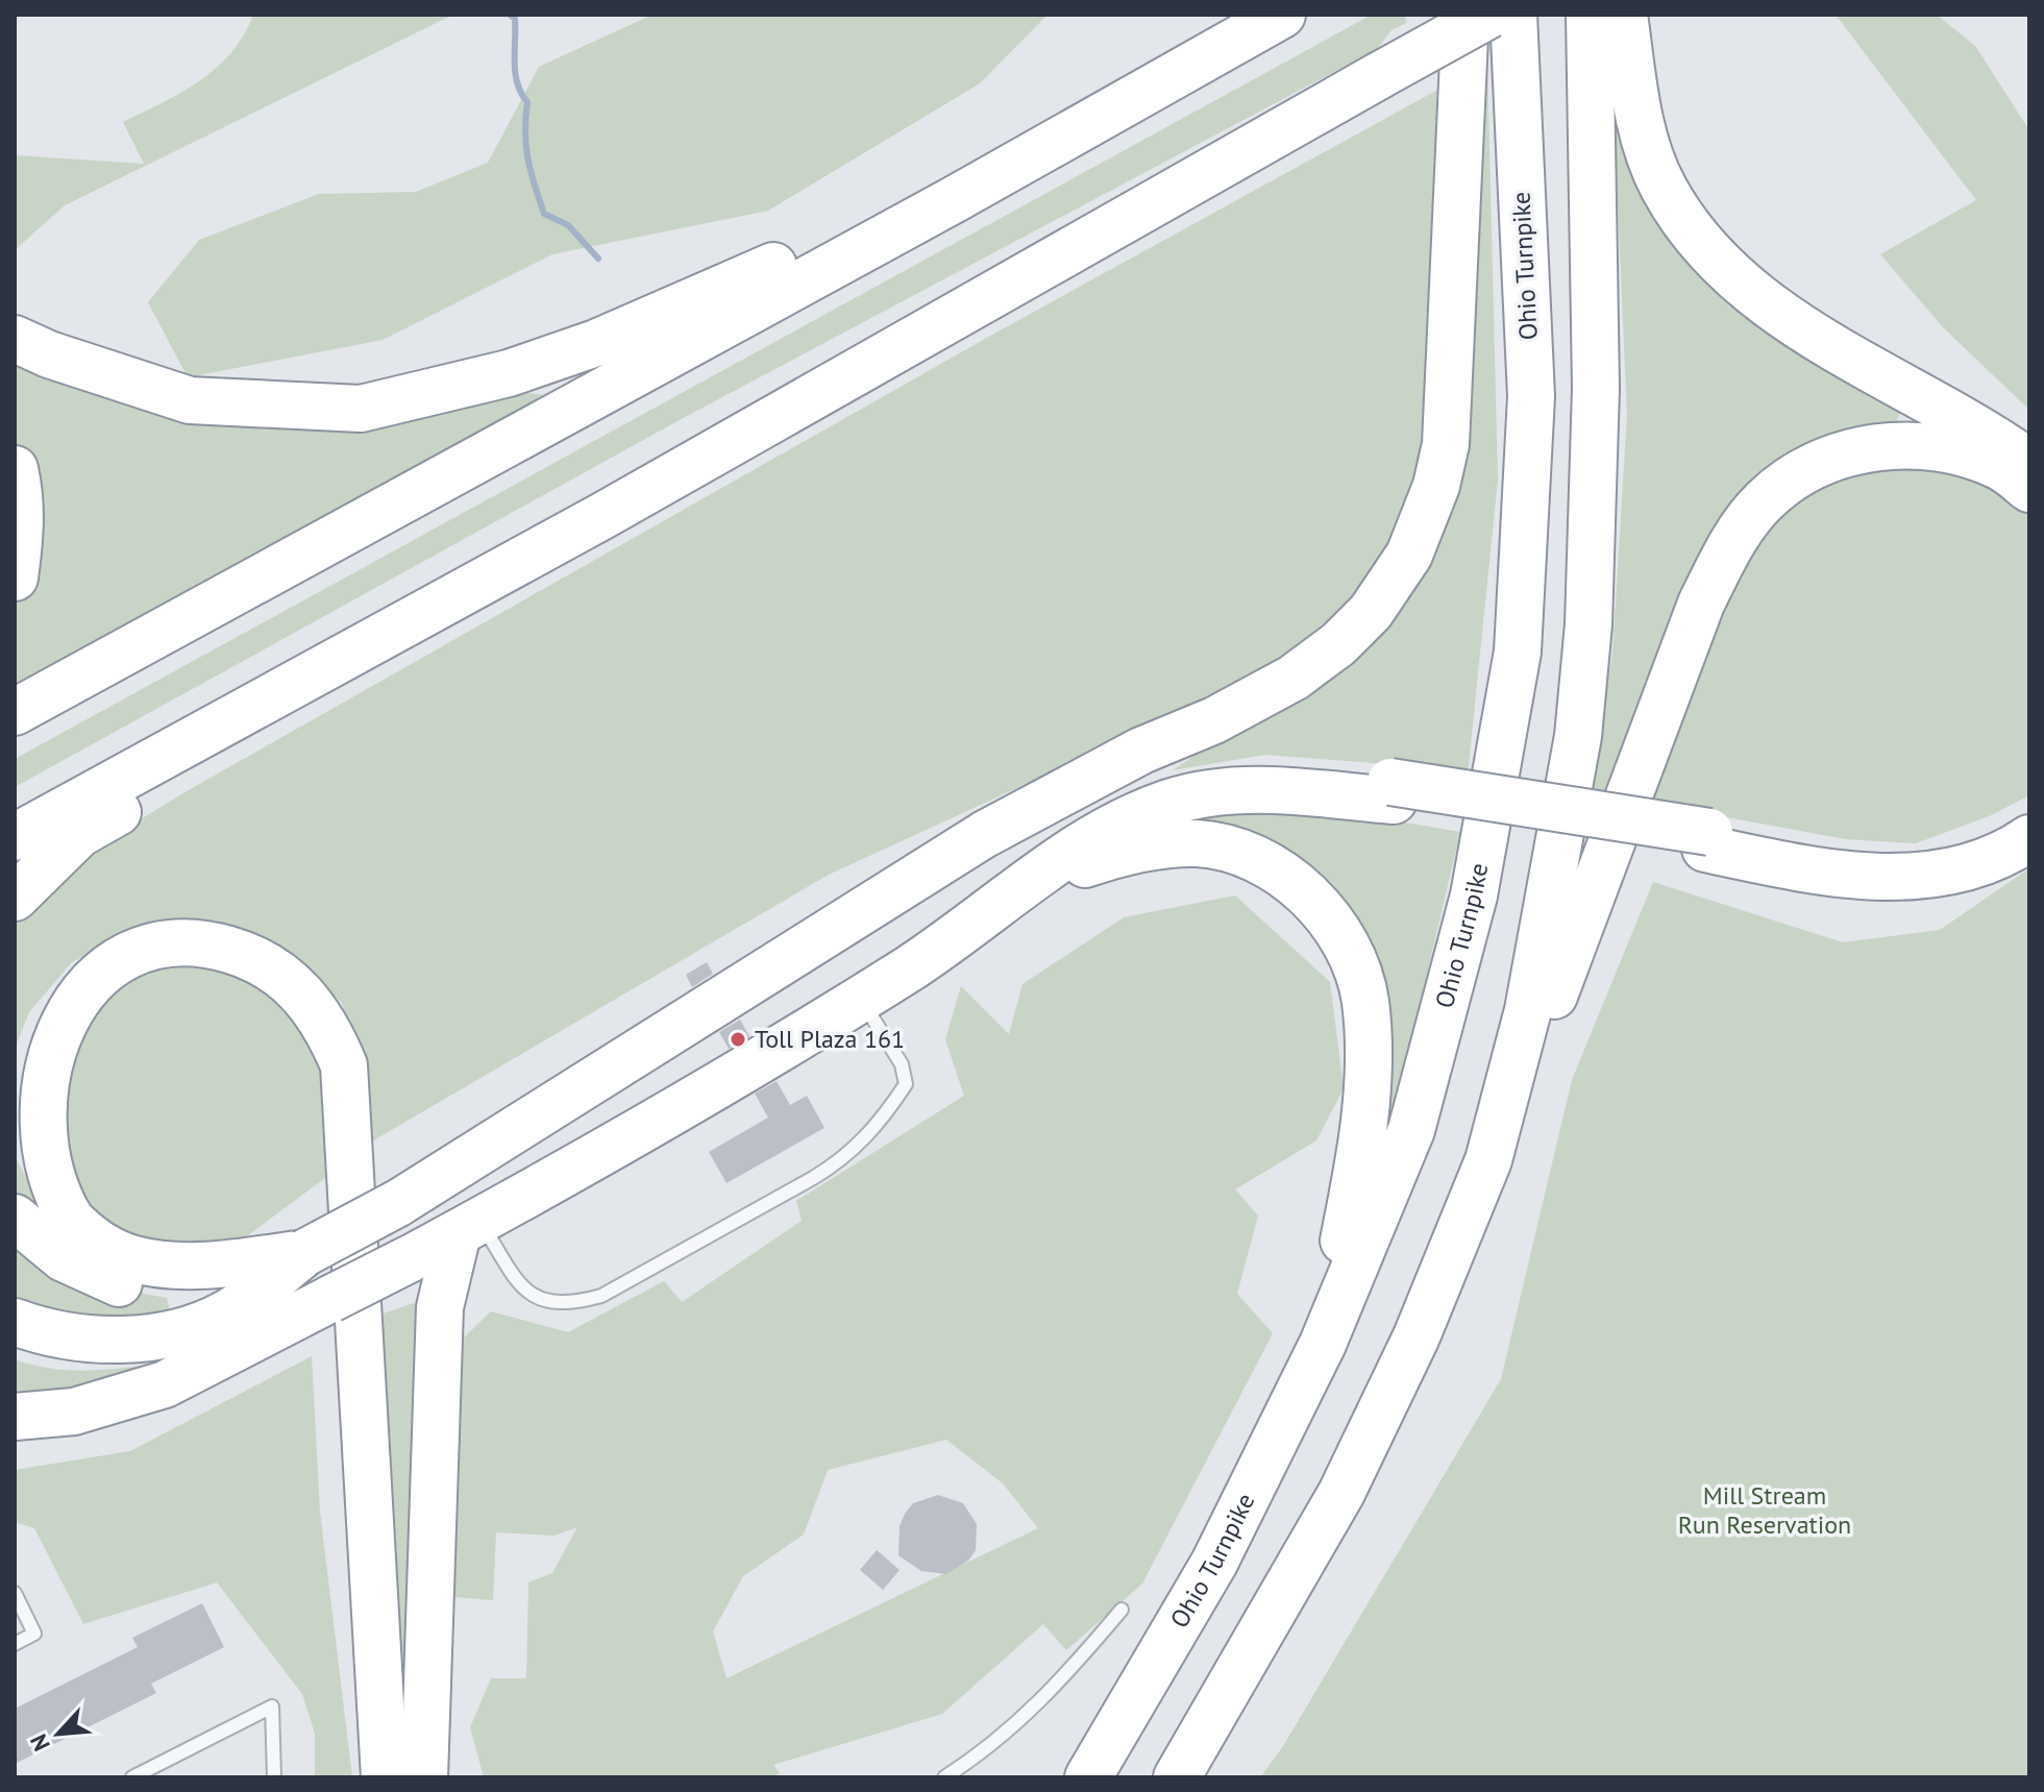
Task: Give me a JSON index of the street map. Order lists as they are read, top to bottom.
{
  "streets": {
    "highway": ["Ohio Turnpike"]
  },
  "parks": ["Mill Stream Run Reservation"],
  "places": ["Toll Plaza 161"],
  "north": "bottom left"
}
